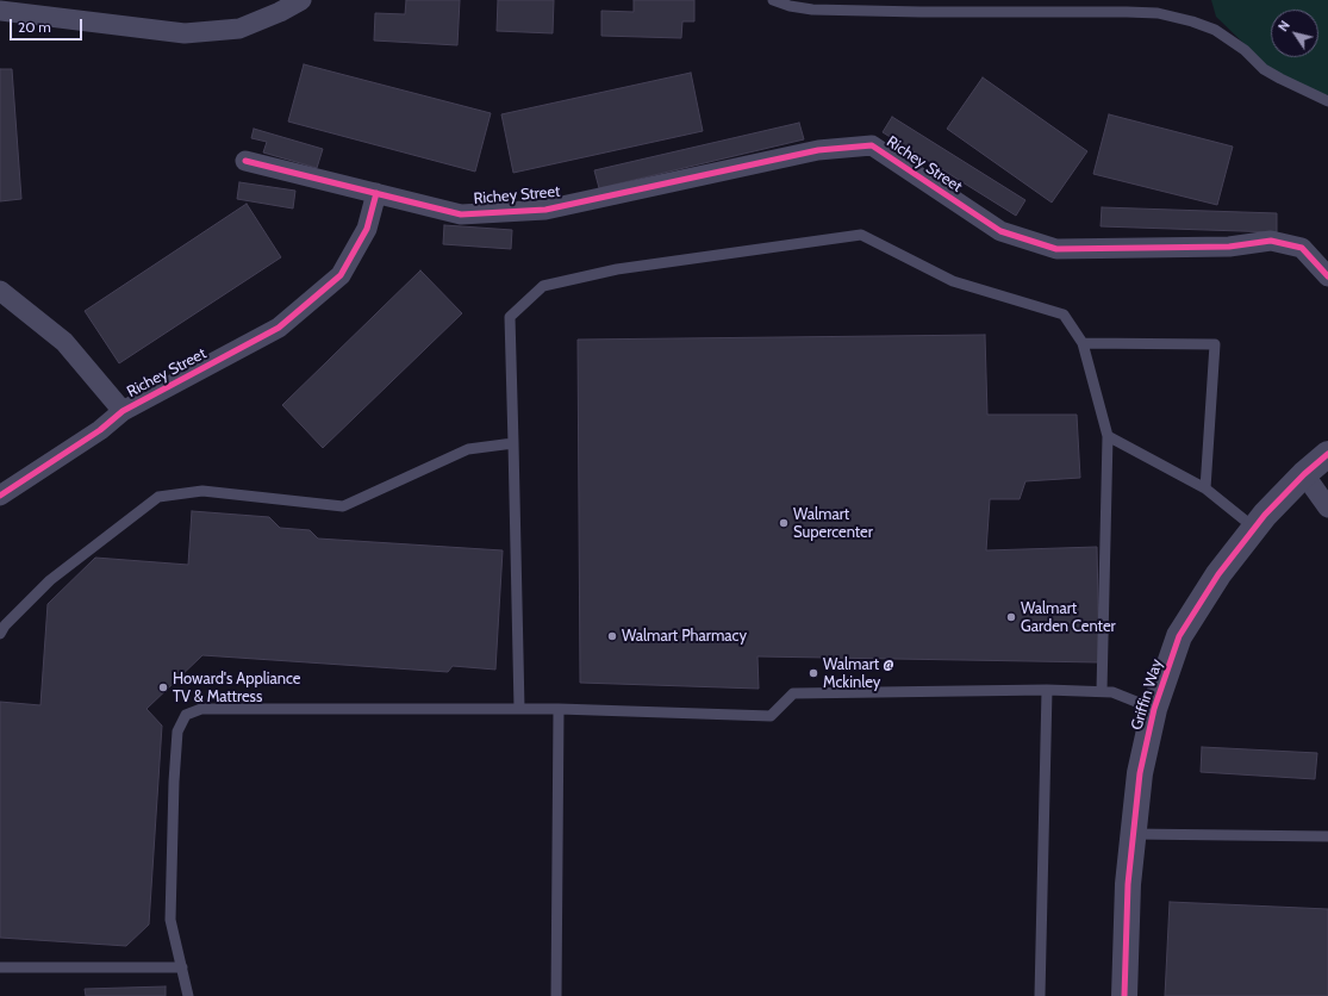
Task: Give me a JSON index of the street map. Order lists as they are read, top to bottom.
{
  "streets": {
    "street": ["Richey Street", "Griffin Way"]
  },
  "places": [
    "Walmart Supercenter",
    "Walmart Garden Center",
    "Walmart Pharmacy",
    "Walmart @ Mckinley",
    "Howard's Appliance TV & Mattress"
  ],
  "scale_bar": "20 m",
  "north": "top left"
}
